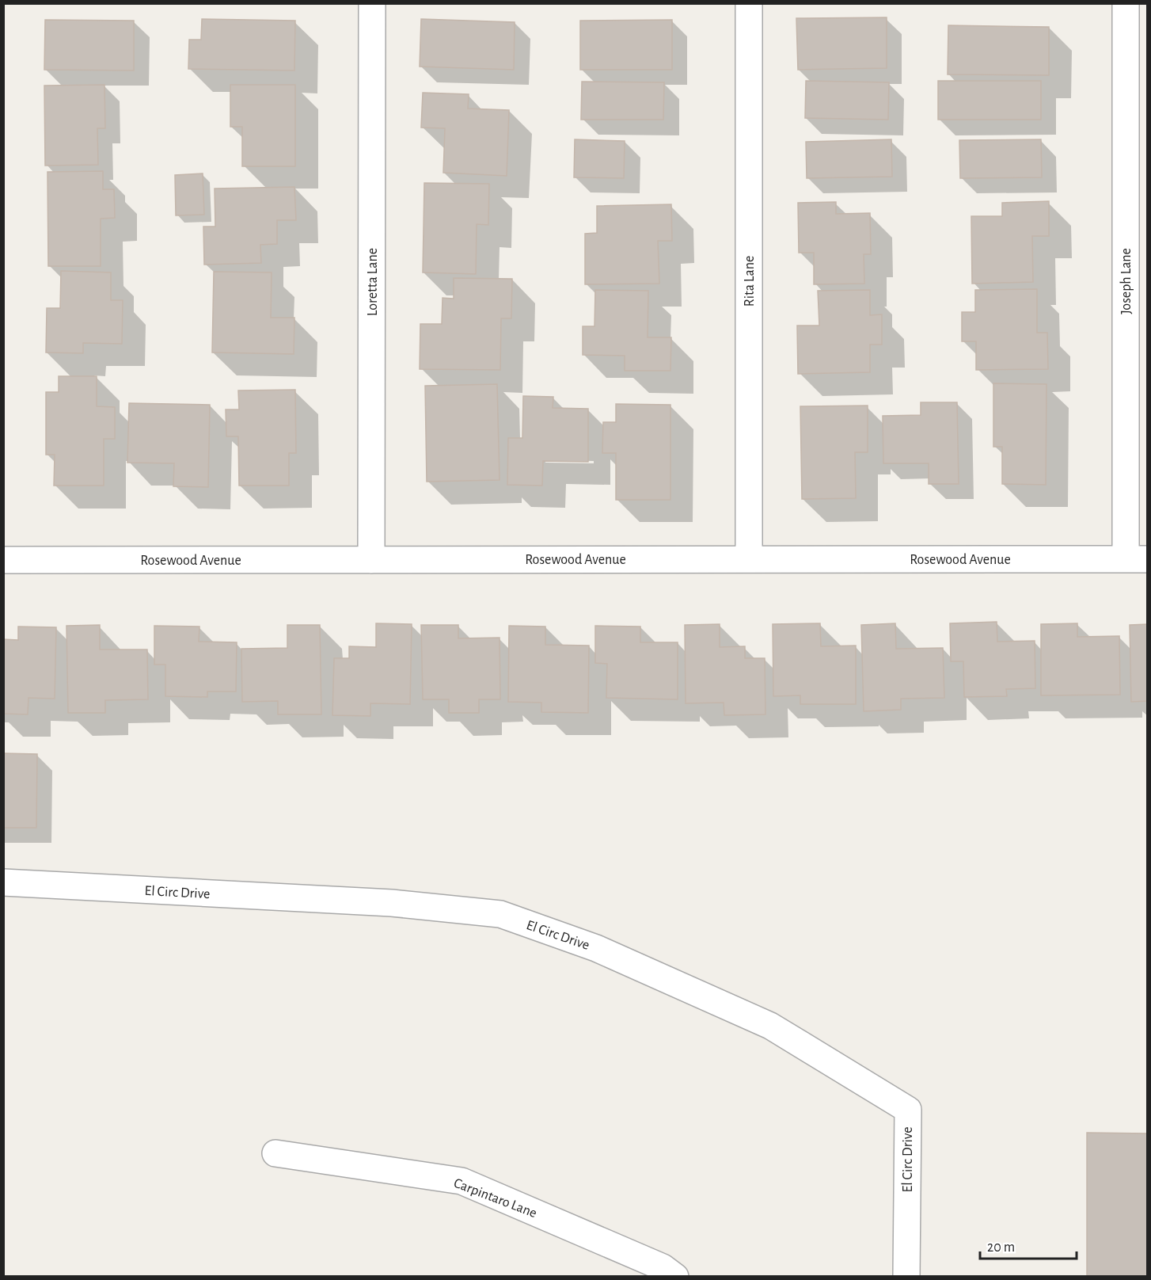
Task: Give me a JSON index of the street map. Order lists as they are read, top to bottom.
{
  "streets": {
    "street": [
      "Rita Lane",
      "Joseph Lane",
      "Loretta Lane",
      "Rosewood Avenue",
      "El Circ Drive",
      "Carpintaro Lane"
    ]
  },
  "crossings": [
    ["Rita Lane", "Rosewood Avenue"],
    ["Joseph Lane", "Rosewood Avenue"],
    ["Loretta Lane", "Rosewood Avenue"]
  ],
  "scale_bar": "20 m"
}
